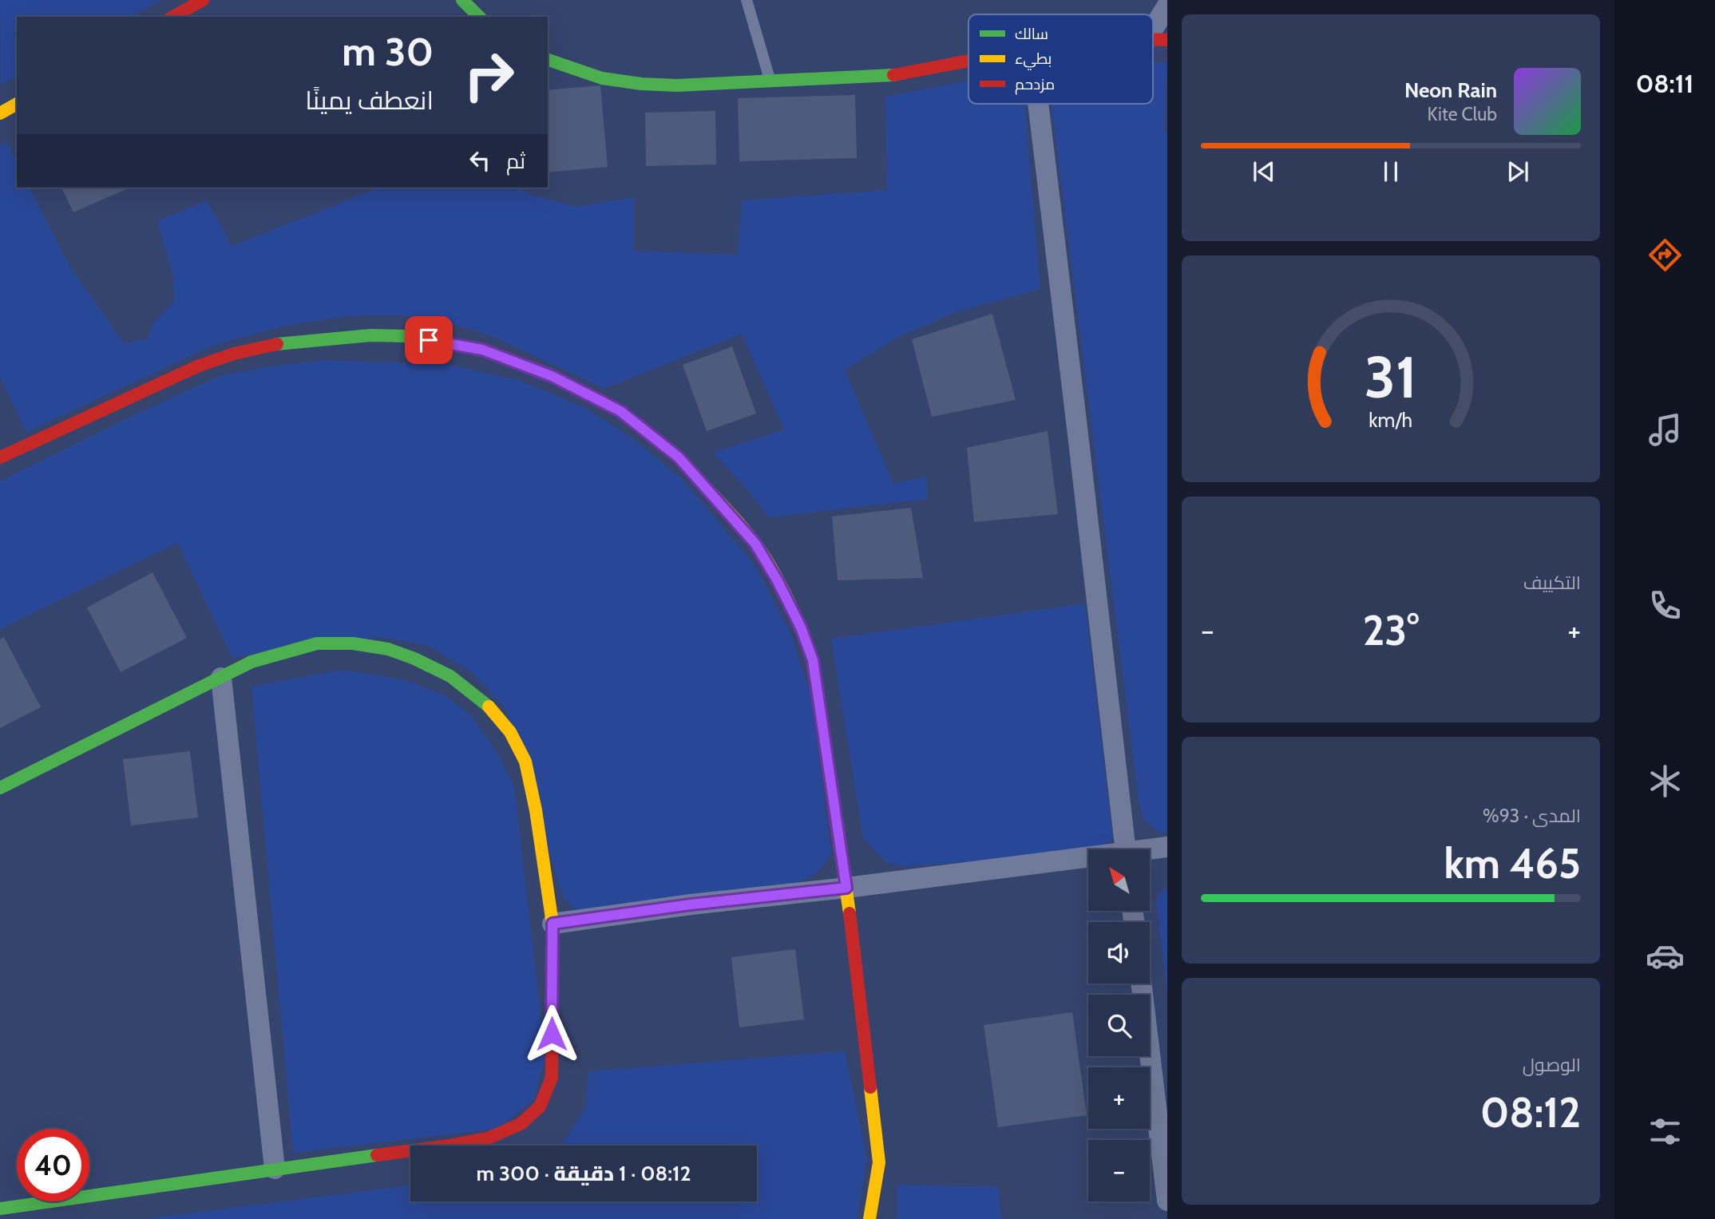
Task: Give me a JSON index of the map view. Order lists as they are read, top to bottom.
{
  "legend": ["سالك", "بطيء", "مزدحم"],
  "north": "top left",
  "page": {
    "tabs": "08:11",
    "turn": ["30 m", "انعطف يمينًا"],
    "song": ["Neon Rain", "Kite Club"],
    "then": "ثم",
    "tile": [
      "التكييف",
      ["المدى · 93%", "465 km"],
      ["الوصول", "08:12"]
    ],
    "heat": ["−", "23°", "+"],
    "map_buttons": ["+", "−"],
    "limit": "40",
    "trip": "08:12 · 1 دقيقة · 300 m",
    "gauge": ["31", "km/h"]
  }
}
